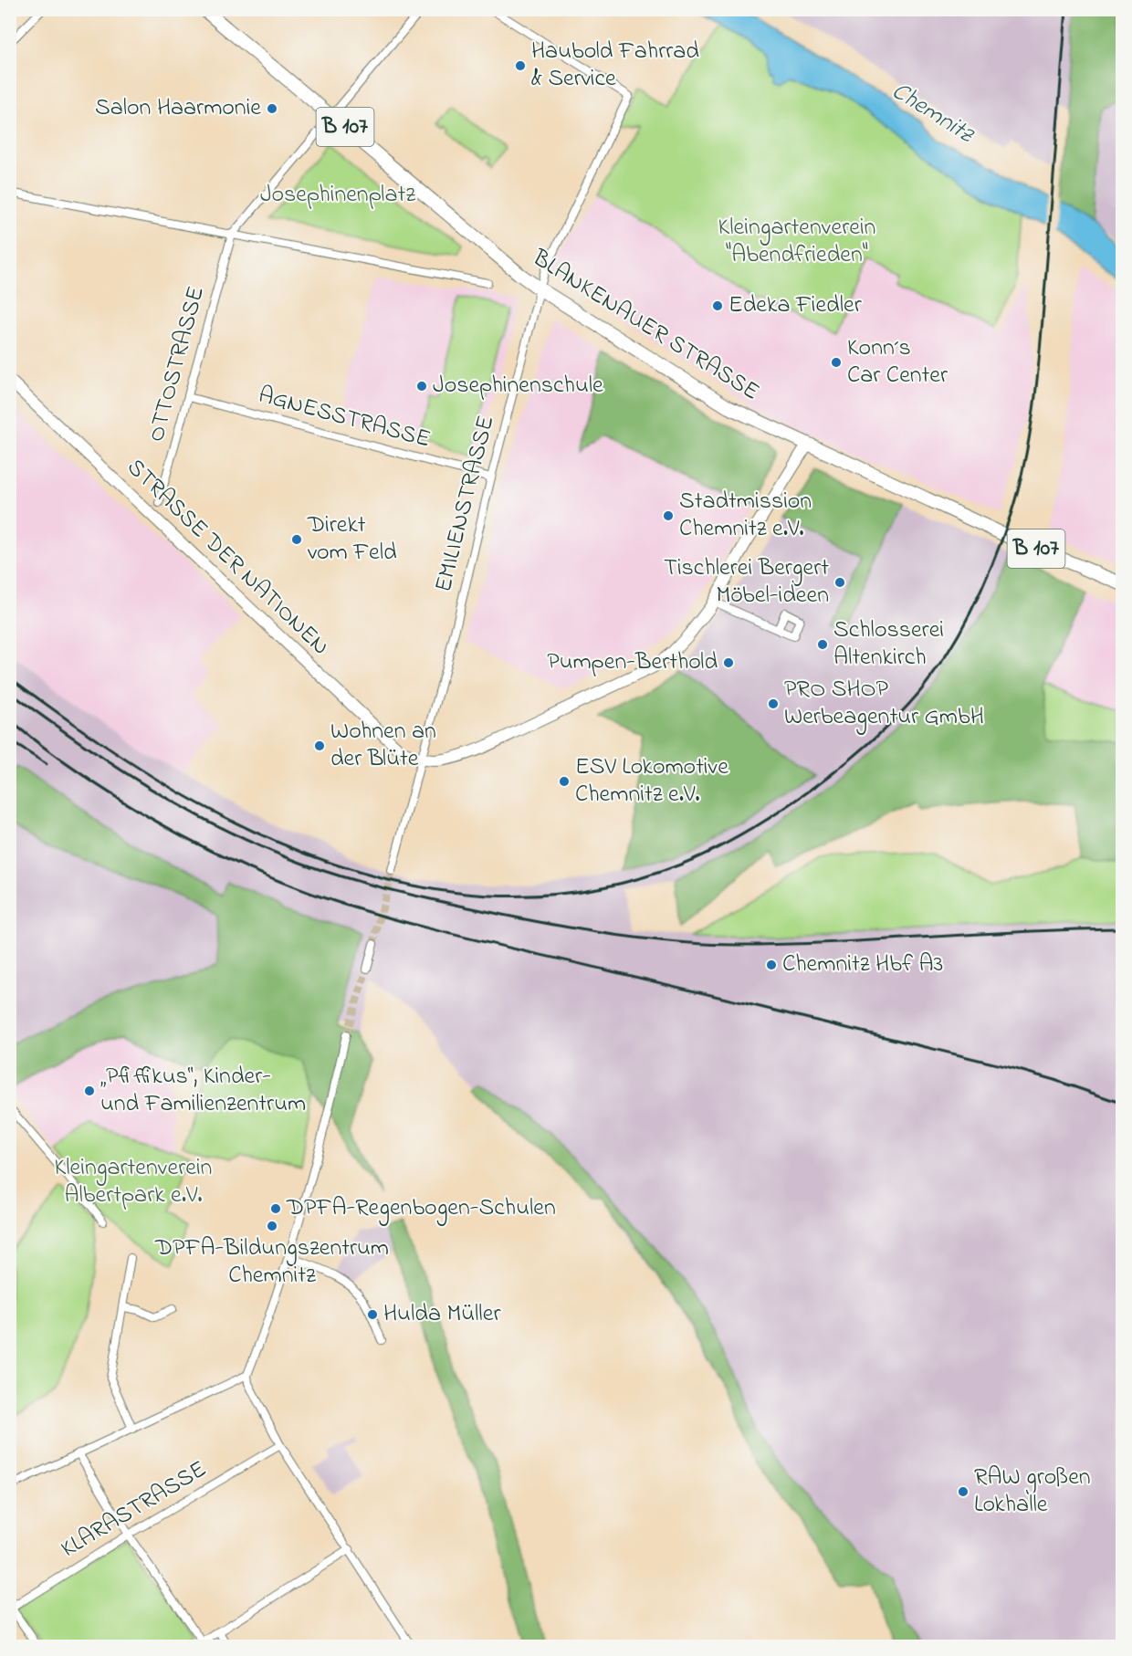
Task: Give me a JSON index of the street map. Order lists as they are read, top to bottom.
{
  "streets": {
    "main road": ["B 107", "BLANKENAUER STRASSE", "STRASSE DER NATIONEN"],
    "street": [
      "OTTOSTRASSE",
      "AGNESSTRASSE",
      "EMILIENSTRASSE",
      "KLARASTRASSE"
    ]
  },
  "crossings": [
    ["BLANKENAUER STRASSE", "EMILIENSTRASSE"],
    ["OTTOSTRASSE", "AGNESSTRASSE"],
    ["AGNESSTRASSE", "EMILIENSTRASSE"],
    ["EMILIENSTRASSE", "STRASSE DER NATIONEN"]
  ],
  "water": ["Chemnitz"],
  "parks": ["Josephinenplatz", "Kleingartenverein \"Abendfrieden\"", "Kleingartenverein Albertpark e.V."],
  "places": [
    "Haubold Fahrrad & Service",
    "Salon Haarmonie",
    "Edeka Fiedler",
    "Konn´s Car Center",
    "Josephinenschule",
    "Stadtmission Chemnitz e.V.",
    "Direkt vom Feld",
    "Tischlerei Bergert Möbel-ideen",
    "Schlosserei Altenkirch",
    "Pumpen-Berthold",
    "PRO SHOP Werbeagentur GmbH",
    "Wohnen an der Blüte",
    "ESV Lokomotive Chemnitz e.V.",
    "Chemnitz Hbf A3",
    "„Pfiffikus“, Kinder- und Familienzentrum",
    "DPFA-Regenbogen-Schulen",
    "DPFA-Bildungszentrum Chemnitz",
    "Hulda Müller",
    "RAW großen Lokhalle"
  ]
}
